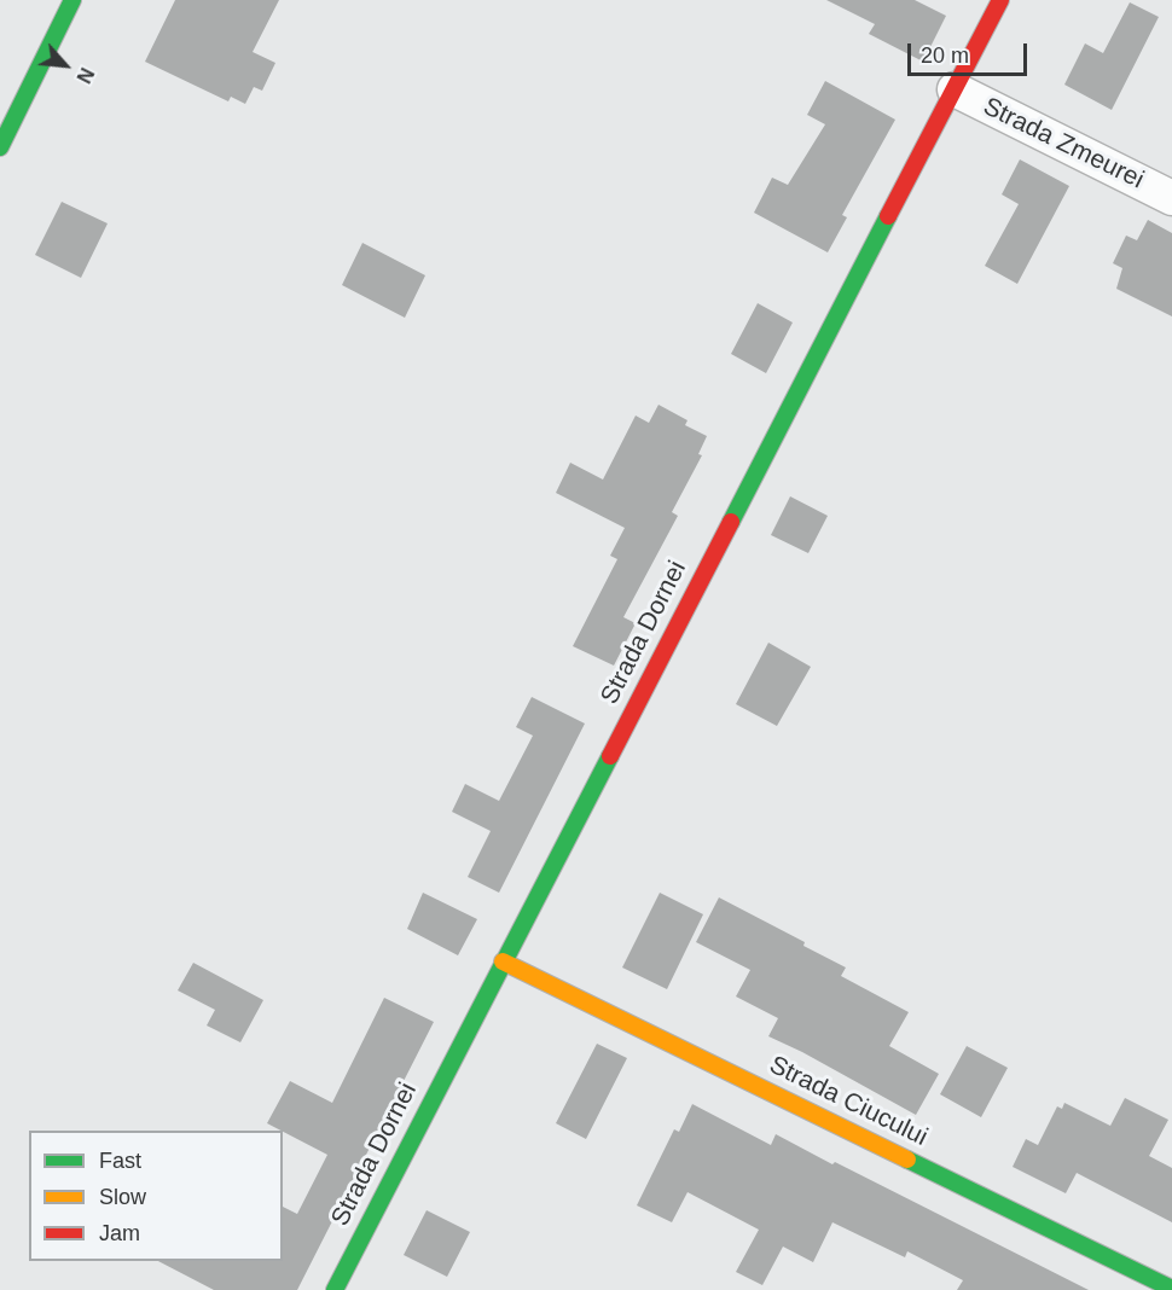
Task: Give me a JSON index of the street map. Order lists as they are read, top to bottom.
{
  "streets": {
    "street": ["Strada Zmeurei", "Strada Dornei", "Strada Ciucului"]
  },
  "crossings": [
    ["Strada Zmeurei", "Strada Dornei"],
    ["Strada Dornei", "Strada Ciucului"]
  ],
  "legend": ["Fast", "Slow", "Jam"],
  "scale_bar": "20 m",
  "north": "bottom right"
}
